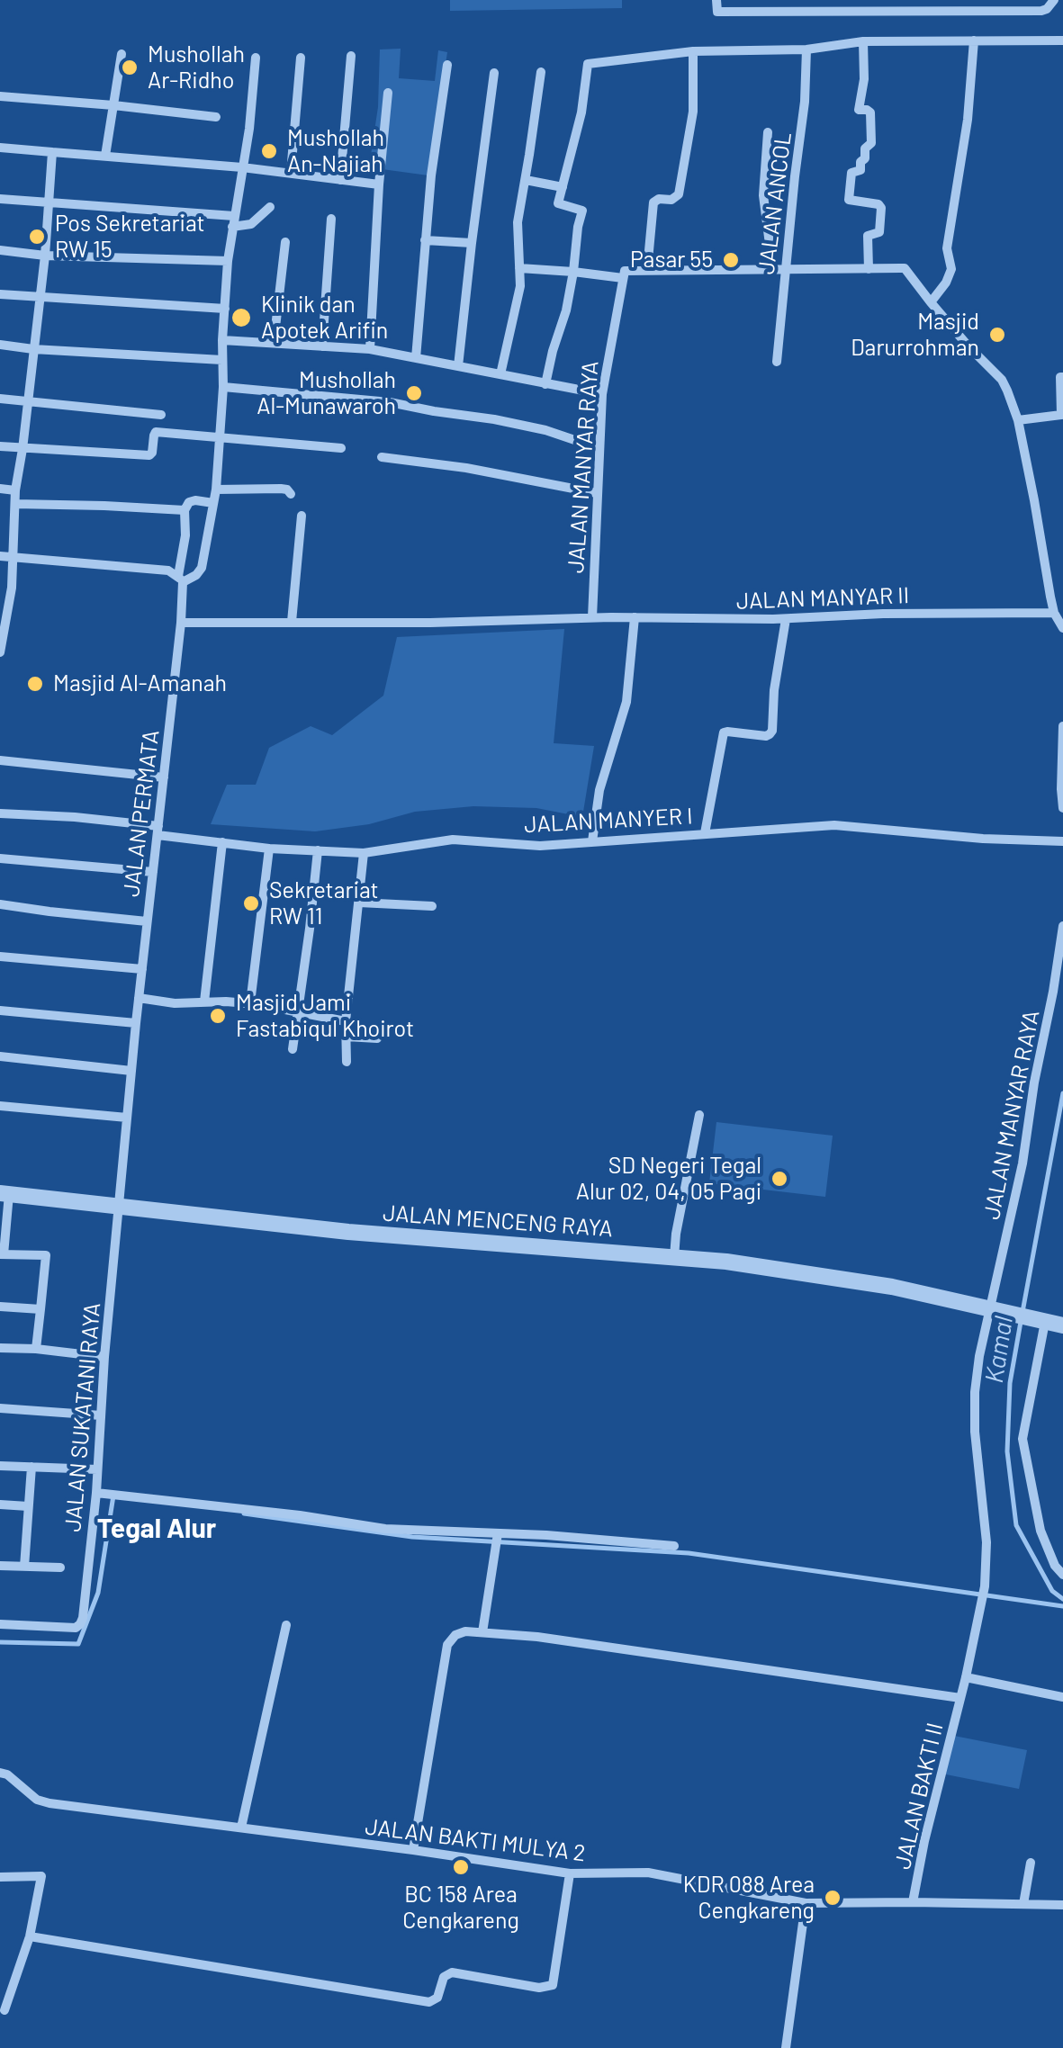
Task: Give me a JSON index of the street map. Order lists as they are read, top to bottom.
{
  "streets": {
    "street": [
      "JALAN ANCOL",
      "JALAN MANYAR RAYA",
      "JALAN MANYAR II",
      "JALAN PERMATA",
      "JALAN MANYER I",
      "JALAN MENCENG RAYA",
      "JALAN SUKATANI RAYA",
      "JALAN BAKTI II",
      "JALAN BAKTI MULYA 2"
    ]
  },
  "crossings": [
    ["JALAN MANYAR RAYA", "JALAN MANYAR II"],
    ["JALAN MANYAR RAYA", "JALAN MENCENG RAYA"],
    ["JALAN MANYAR RAYA", "JALAN BAKTI II"],
    ["JALAN PERMATA", "JALAN MANYER I"],
    ["JALAN PERMATA", "JALAN MENCENG RAYA"],
    ["JALAN PERMATA", "JALAN SUKATANI RAYA"],
    ["JALAN MENCENG RAYA", "JALAN SUKATANI RAYA"],
    ["JALAN BAKTI II", "JALAN BAKTI MULYA 2"]
  ],
  "districts": ["Tegal Alur"],
  "water": ["Kamal"],
  "places": [
    "Mushollah Ar-Ridho",
    "Mushollah An-Najiah",
    "Pos Sekretariat RW 15",
    "Pasar 55",
    "Klinik dan Apotek Arifin",
    "Masjid Darurrohman",
    "Mushollah Al-Munawaroh",
    "Masjid Al-Amanah",
    "Sekretariat RW 11",
    "Masjid Jami Fastabiqul Khoirot",
    "SD Negeri Tegal Alur 02, 04, 05 Pagi",
    "BC 158 Area Cengkareng",
    "KDR 088 Area Cengkareng"
  ]
}
